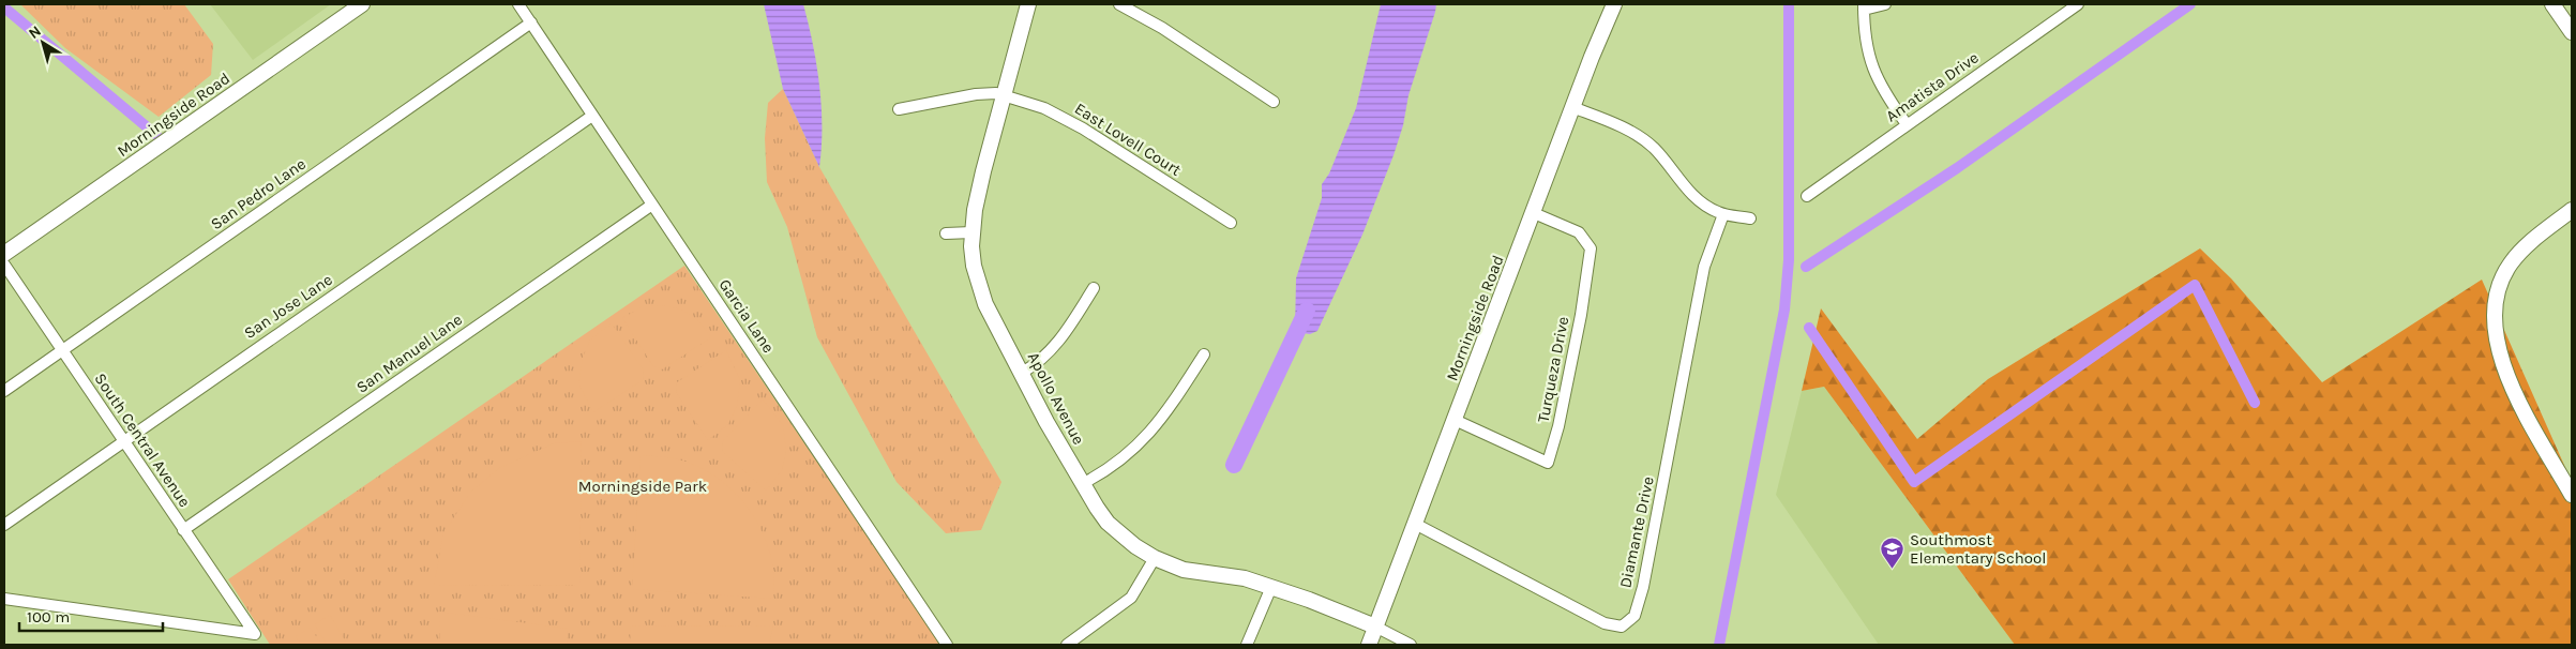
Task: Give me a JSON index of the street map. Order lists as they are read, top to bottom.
{
  "streets": {
    "street": [
      "Amatista Drive",
      "Morningside Road",
      "East Lovell Court",
      "San Pedro Lane",
      "San Jose Lane",
      "Garcia Lane",
      "San Manuel Lane",
      "Turqueza Drive",
      "Apollo Avenue",
      "South Central Avenue",
      "Diamante Drive"
    ]
  },
  "crossings": [
    ["Morningside Road", "Turqueza Drive"],
    ["Morningside Road", "Apollo Avenue"],
    ["Morningside Road", "Diamante Drive"],
    ["East Lovell Court", "Apollo Avenue"],
    ["San Pedro Lane", "Garcia Lane"],
    ["San Pedro Lane", "South Central Avenue"],
    ["San Jose Lane", "Garcia Lane"],
    ["San Jose Lane", "South Central Avenue"],
    ["Garcia Lane", "San Manuel Lane"],
    ["San Manuel Lane", "South Central Avenue"]
  ],
  "parks": ["Morningside Park"],
  "places": {
    "school or university": ["Southmost Elementary School"]
  },
  "scale_bar": "100 m",
  "north": "top left"
}
